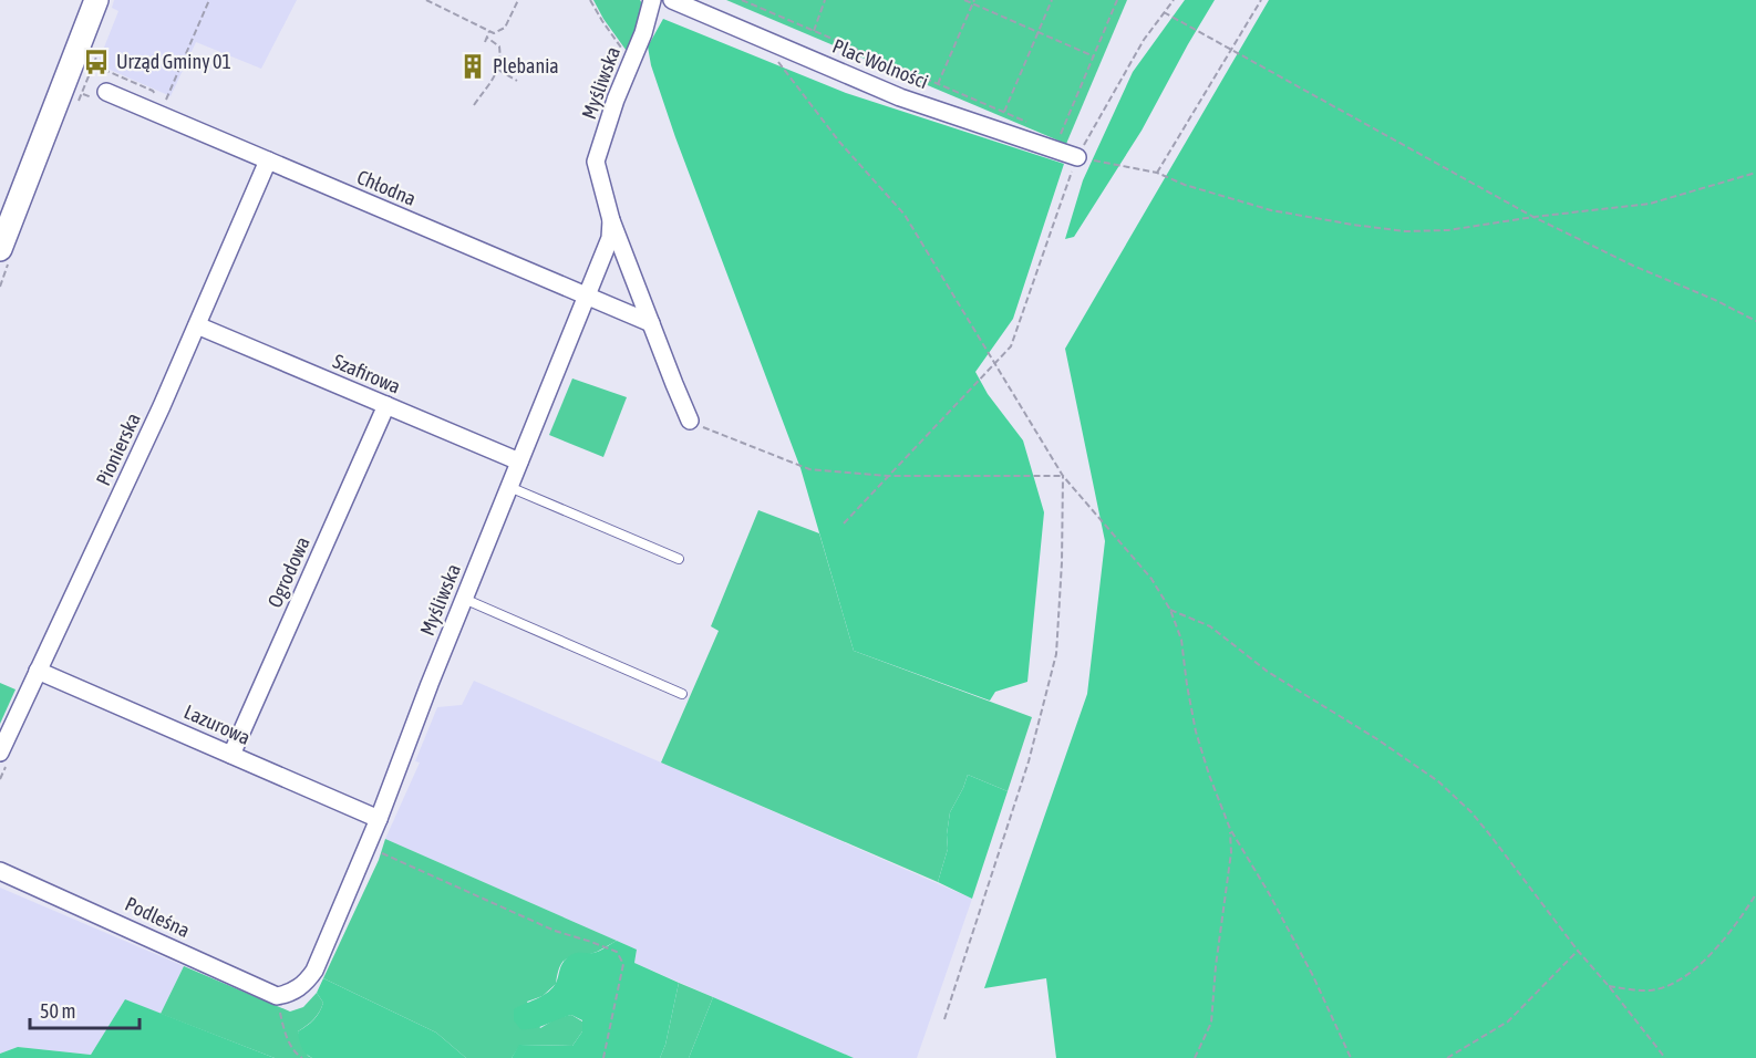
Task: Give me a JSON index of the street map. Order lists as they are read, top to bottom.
{
  "streets": {
    "street": [
      "Plac Wolności",
      "Myśliwska",
      "Chłodna",
      "Szafirowa",
      "Pionierska",
      "Ogrodowa",
      "Lazurowa",
      "Podleśna"
    ]
  },
  "crossings": [
    ["Myśliwska", "Chłodna"],
    ["Myśliwska", "Szafirowa"],
    ["Myśliwska", "Lazurowa"],
    ["Myśliwska", "Podleśna"],
    ["Chłodna", "Pionierska"],
    ["Szafirowa", "Pionierska"],
    ["Szafirowa", "Ogrodowa"],
    ["Pionierska", "Lazurowa"],
    ["Ogrodowa", "Lazurowa"]
  ],
  "places": {
    "bus stop": ["Urząd Gminy 01"],
    "building": ["Plebania"]
  },
  "scale_bar": "50 m"
}
